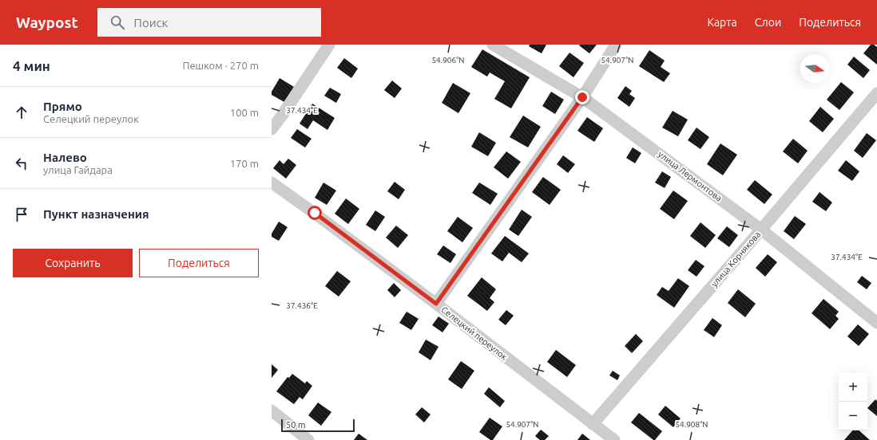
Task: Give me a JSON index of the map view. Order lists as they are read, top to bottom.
{
  "streets": {
    "street": ["улица Лермонтова", "улица Корнякова", "Селецкий переулок"]
  },
  "crossings": [
    ["улица Лермонтова", "улица Корнякова"],
    ["улица Корнякова", "Селецкий переулок"]
  ],
  "scale_bar": "50 m",
  "north": "right",
  "page": {
    "header": "Waypost",
    "search": "Поиск",
    "nav": ["Карта", "Слои", "Поделиться"],
    "heading": ["4 мин", "Пешком · 270 m"],
    "list": [
      ["Прямо", "Селецкий переулок", "100 m"],
      ["Налево", "улица Гайдара", "170 m"],
      "Пункт назначения"
    ],
    "buttons": ["Сохранить", "Поделиться"],
    "map_buttons": ["+", "−"],
    "scale": "50 m"
  },
  "coordinates": [
    "54.906°N",
    "54.907°N",
    "37.434°E",
    "37.436°E",
    "54.908°N"
  ]
}
